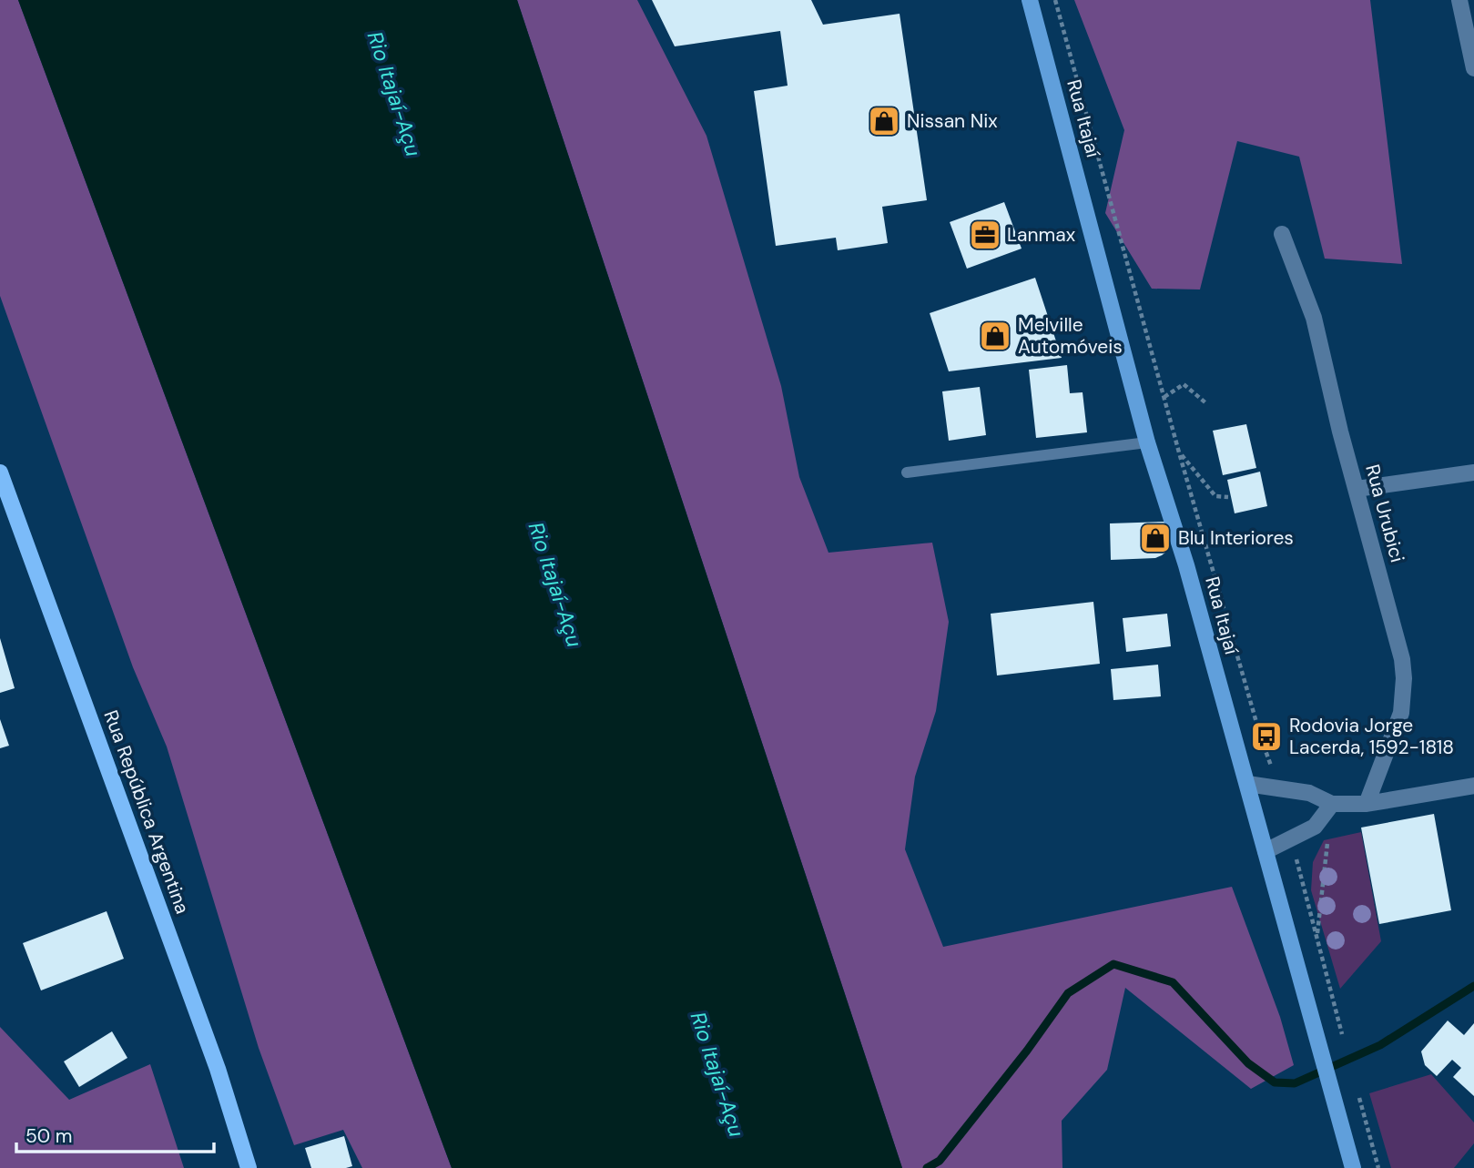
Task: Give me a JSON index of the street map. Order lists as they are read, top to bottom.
{
  "streets": {
    "main road": ["Rua Itajaí", "Rua República Argentina"],
    "street": ["Rua Urubici"]
  },
  "water": ["Rio Itajaí-Açu"],
  "places": {
    "shop": ["Nissan Nix", "Melville Automóveis", "Blu Interiores"],
    "office": ["Lanmax"],
    "bus stop": ["Rodovia Jorge Lacerda, 1592-1818"]
  },
  "scale_bar": "50 m"
}
